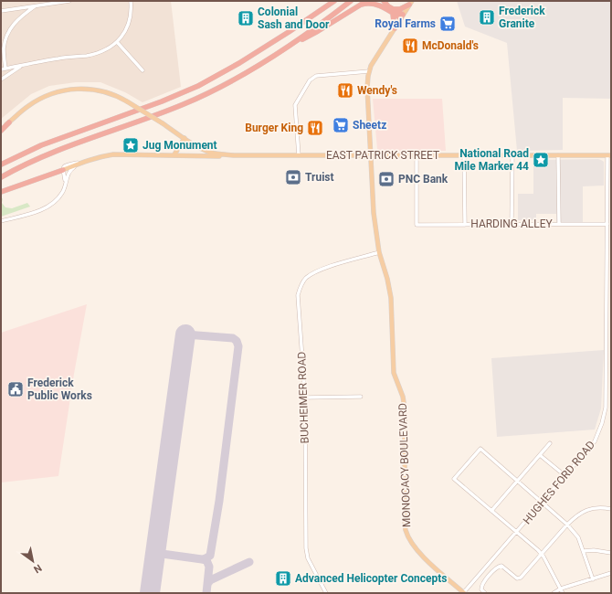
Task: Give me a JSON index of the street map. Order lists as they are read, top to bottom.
{
  "streets": {
    "main road": ["EAST PATRICK STREET", "MONOCACY BOULEVARD"],
    "street": ["HARDING ALLEY", "BUCHEIMER ROAD", "HUGHES FORD ROAD"]
  },
  "crossings": [
    ["EAST PATRICK STREET", "HARDING ALLEY"],
    ["EAST PATRICK STREET", "MONOCACY BOULEVARD"],
    ["EAST PATRICK STREET", "HUGHES FORD ROAD"],
    ["HARDING ALLEY", "HUGHES FORD ROAD"],
    ["BUCHEIMER ROAD", "MONOCACY BOULEVARD"],
    ["MONOCACY BOULEVARD", "HUGHES FORD ROAD"]
  ],
  "places": {
    "building": ["Frederick Granite", "Colonial Sash and Door", "Advanced Helicopter Concepts"],
    "supermarket": ["Royal Farms", "Sheetz"],
    "restaurant": ["McDonald's", "Wendy's", "Burger King"],
    "place": ["Jug Monument", "National Road Mile Marker 44"],
    "bank": ["Truist", "PNC Bank"],
    "public building": ["Frederick Public Works"]
  },
  "north": "bottom right"
}
